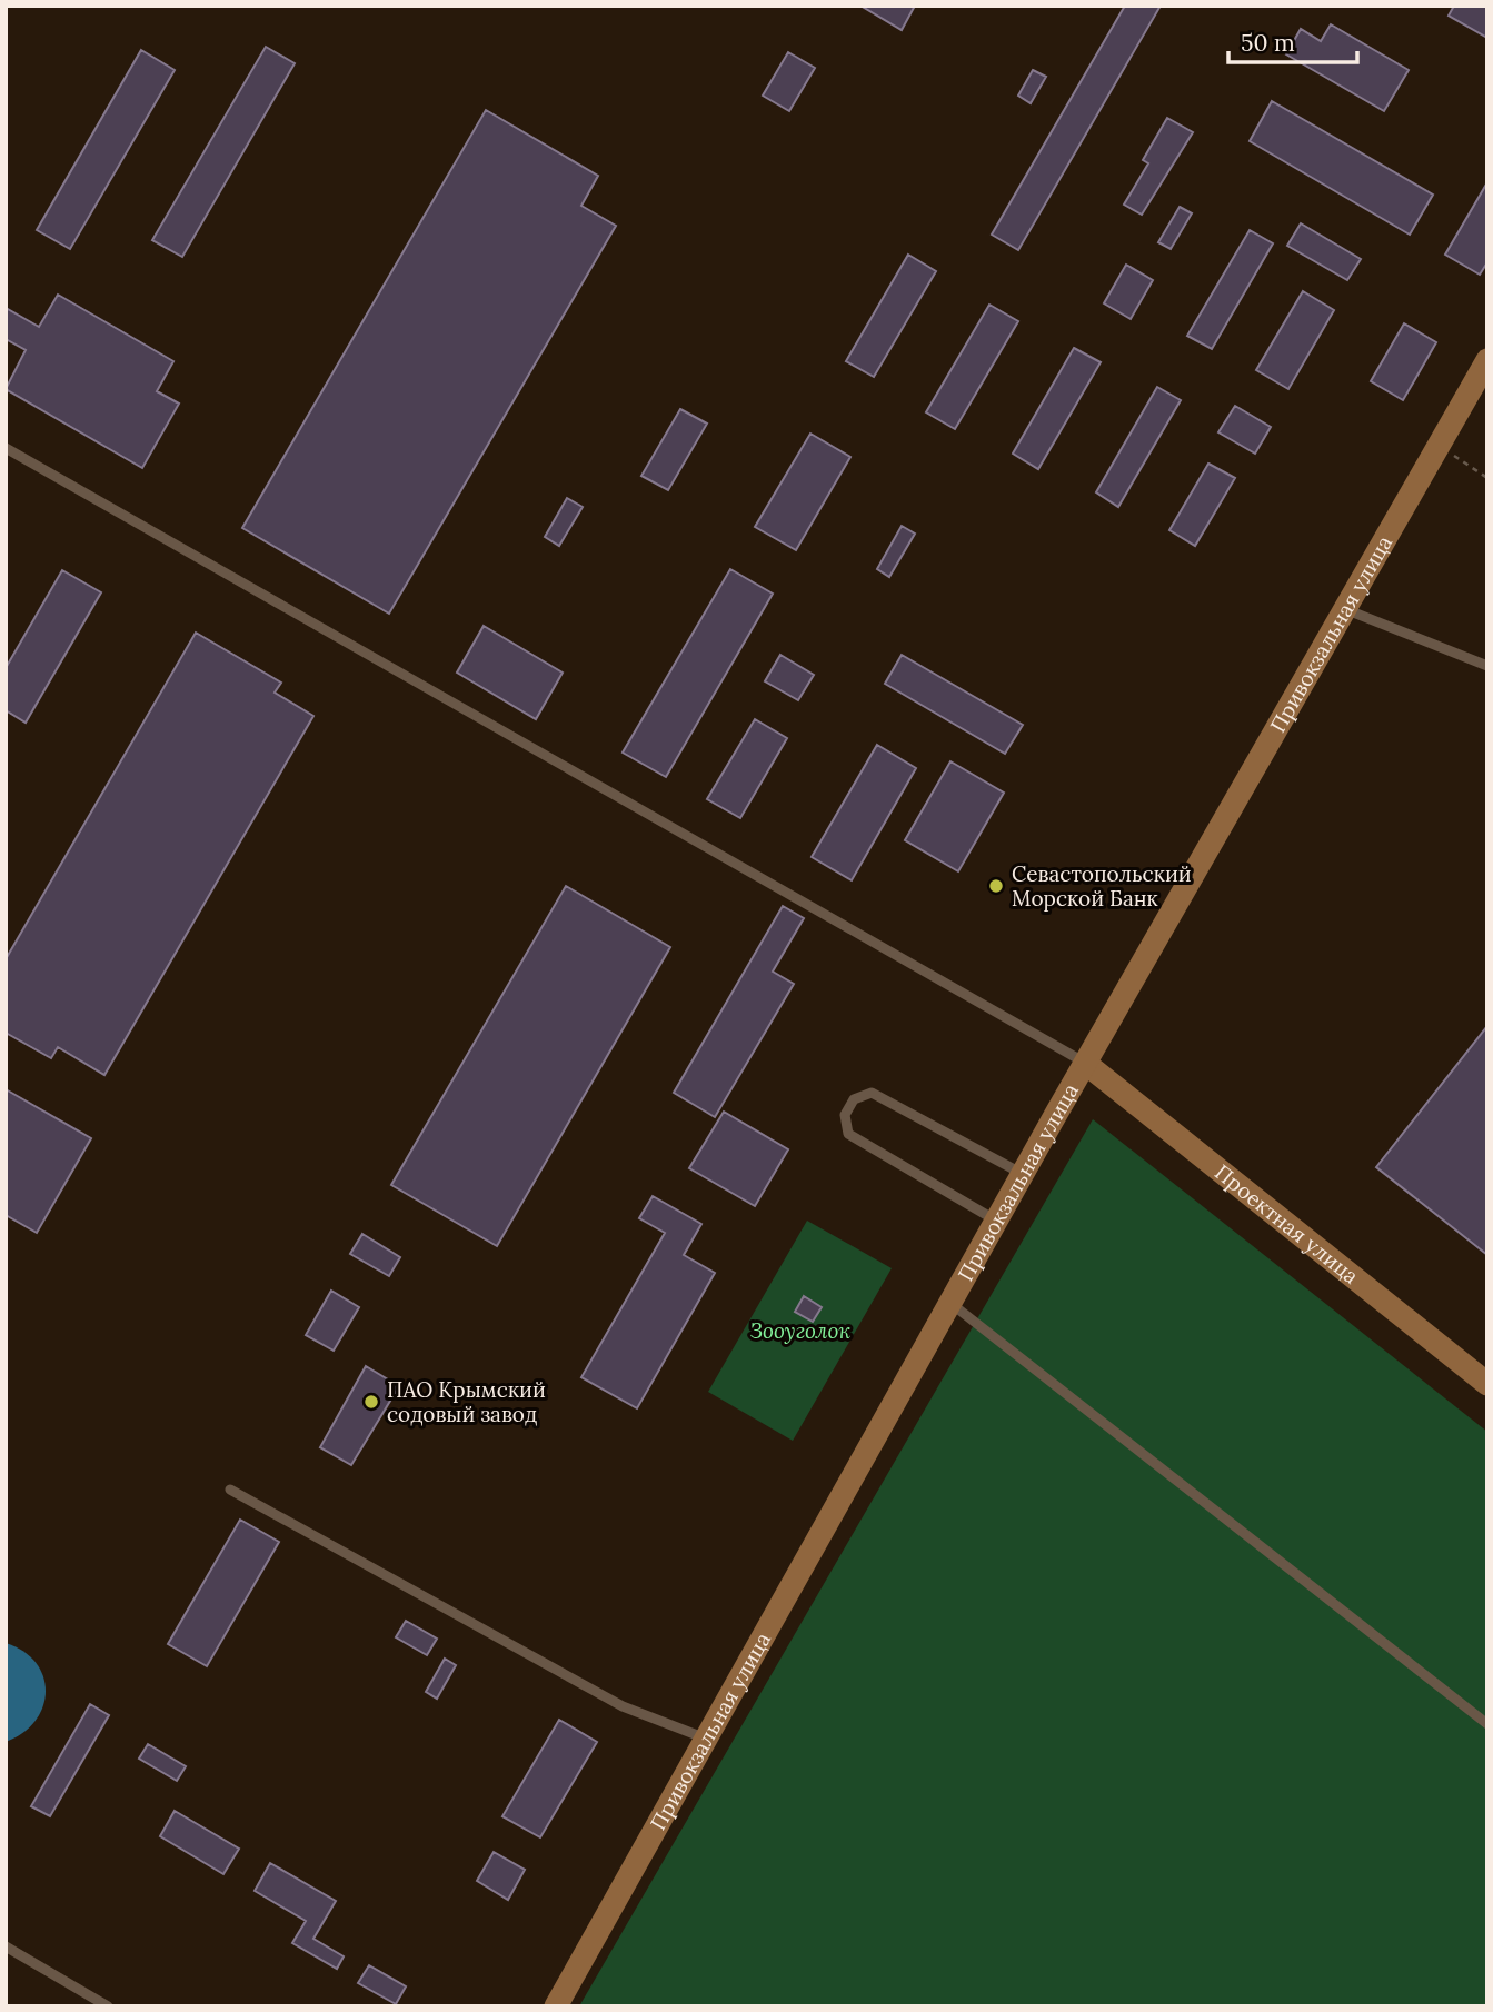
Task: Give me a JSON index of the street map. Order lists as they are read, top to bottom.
{
  "streets": {
    "main road": ["Привокзальная улица", "Проектная улица"]
  },
  "crossings": [
    ["Привокзальная улица", "Проектная улица"]
  ],
  "parks": ["Зооуголок"],
  "places": ["Севастопольский Морской Банк", "ПАО Крымский содовый завод"],
  "scale_bar": "50 m"
}
